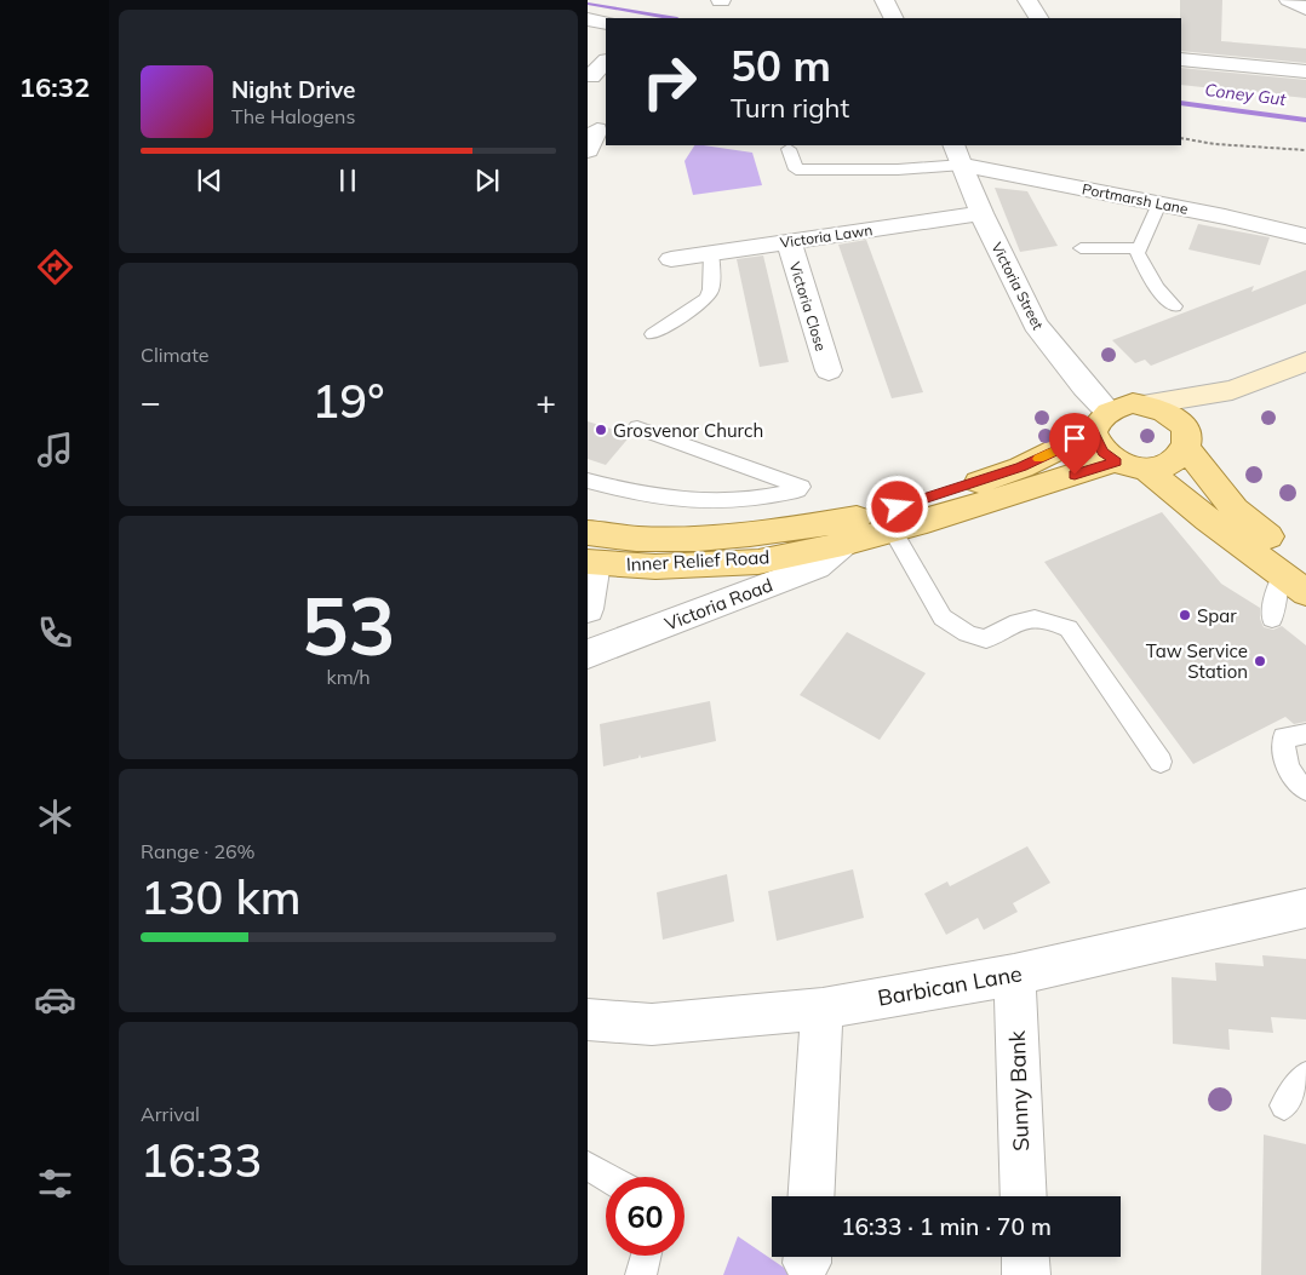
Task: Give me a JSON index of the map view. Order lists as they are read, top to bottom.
{
  "streets": {
    "main road": ["Inner Relief Road"],
    "street": [
      "Portmarsh Lane",
      "Victoria Lawn",
      "Victoria Street",
      "Victoria Close",
      "Victoria Road",
      "Barbican Lane",
      "Sunny Bank"
    ]
  },
  "crossings": [
    ["Portmarsh Lane", "Victoria Street"],
    ["Victoria Lawn", "Victoria Street"],
    ["Victoria Lawn", "Victoria Close"],
    ["Victoria Street", "Inner Relief Road"],
    ["Inner Relief Road", "Victoria Road"],
    ["Barbican Lane", "Sunny Bank"]
  ],
  "water": ["Coney Gut"],
  "places": ["Grosvenor Church", "Spar", "Taw Service Station"],
  "page": {
    "tabs": "16:32",
    "turn": ["50 m", "Turn right"],
    "song": ["Night Drive", "The Halogens"],
    "tile": [
      "Climate",
      ["53", "km/h"],
      ["Range · 26%", "130 km"],
      ["Arrival", "16:33"]
    ],
    "heat": ["−", "19°", "+"],
    "limit": "60",
    "trip": "16:33 · 1 min · 70 m"
  }
}
